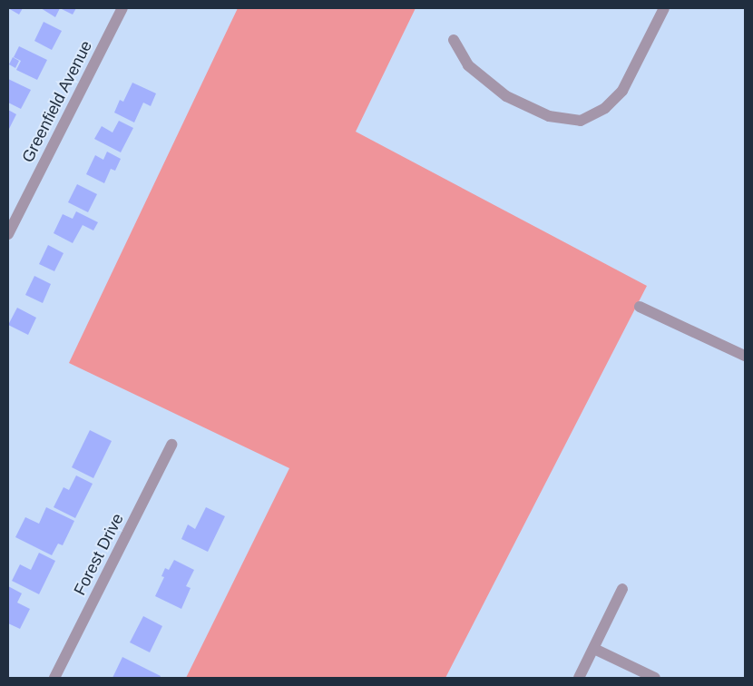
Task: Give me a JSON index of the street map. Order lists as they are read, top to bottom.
{
  "streets": {
    "street": ["Greenfield Avenue", "Forest Drive"]
  }
}
